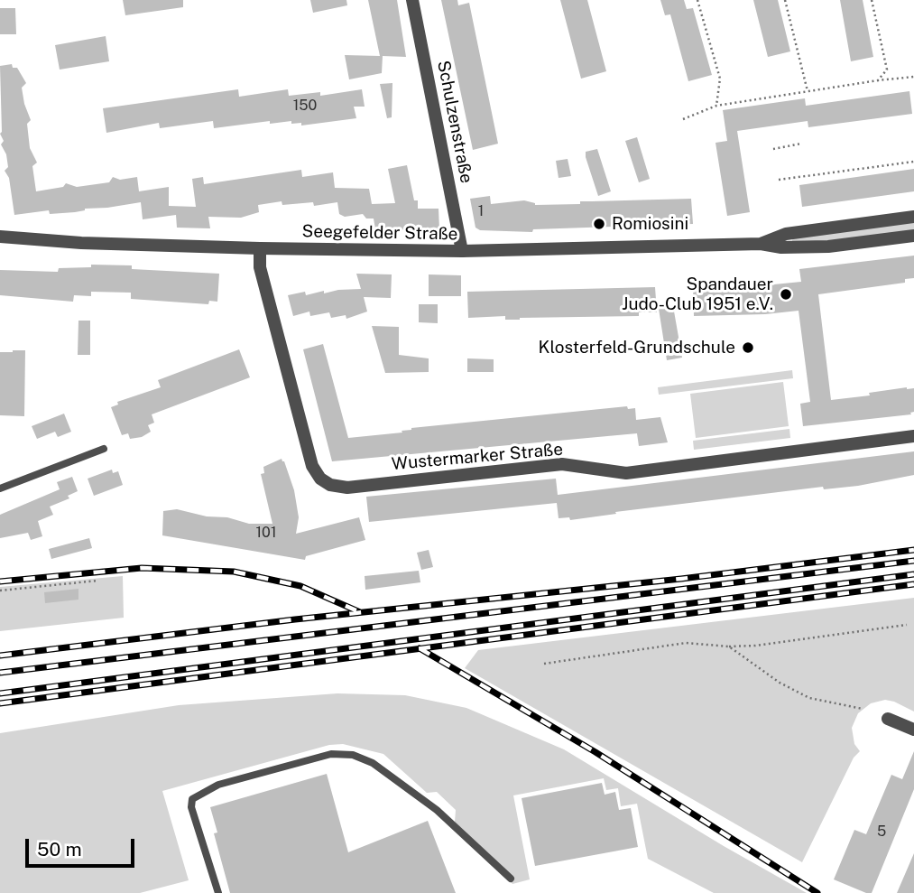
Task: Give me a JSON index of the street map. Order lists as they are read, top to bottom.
{
  "streets": {
    "street": ["Schulzenstraße", "Seegefelder Straße", "Wustermarker Straße"]
  },
  "crossings": [
    ["Schulzenstraße", "Seegefelder Straße"],
    ["Seegefelder Straße", "Wustermarker Straße"]
  ],
  "places": ["Romiosini", "Spandauer Judo-Club 1951 e.V.", "Klosterfeld-Grundschule"],
  "house_numbers": [
    "150",
    "1",
    "101",
    "5"
  ],
  "scale_bar": "50 m"
}
